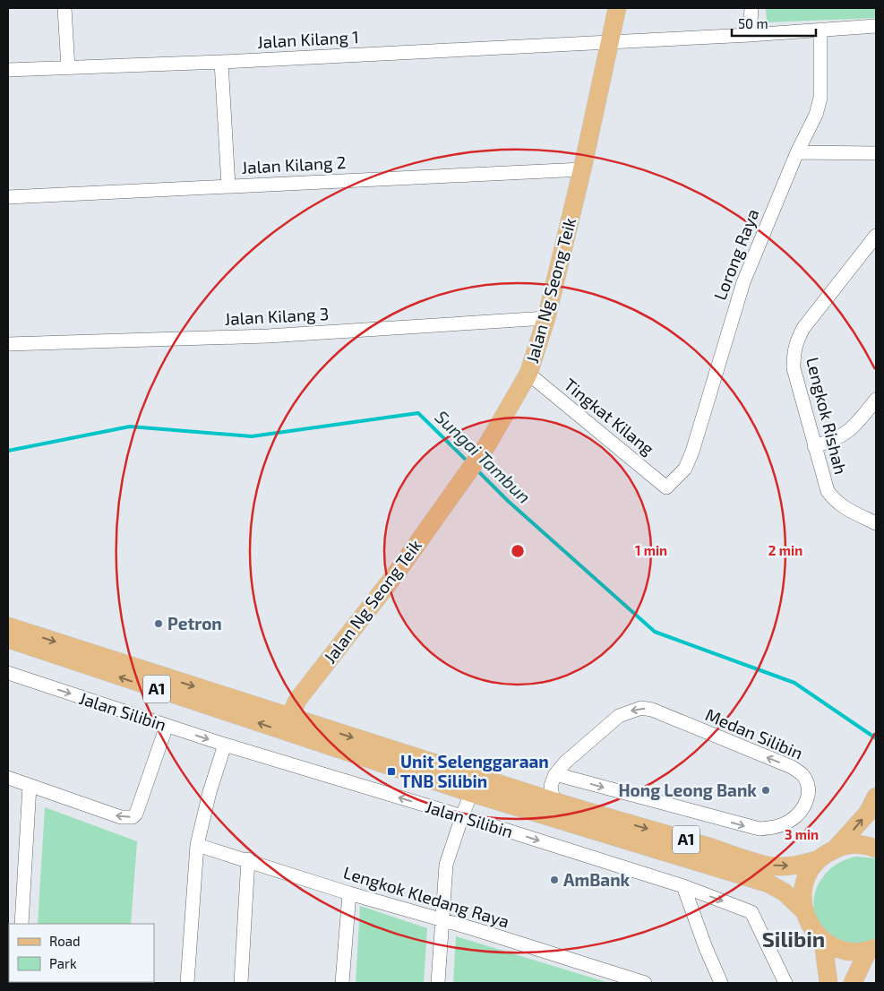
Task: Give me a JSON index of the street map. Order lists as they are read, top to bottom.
{
  "streets": {
    "main road": ["Jalan Ng Seong Teik", "A1", "Jalan Silibin"],
    "street": [
      "Jalan Kilang 1",
      "Jalan Kilang 2",
      "Lorong Raya",
      "Jalan Kilang 3",
      "Lengkok Rishah",
      "Tingkat Kilang",
      "Medan Silibin",
      "Lengkok Kledang Raya"
    ]
  },
  "crossings": [
    ["Jalan Kilang 1", "Lorong Raya"],
    ["Jalan Kilang 1", "Jalan Ng Seong Teik"],
    ["Jalan Kilang 2", "Jalan Ng Seong Teik"],
    ["Lorong Raya", "Tingkat Kilang"],
    ["Jalan Ng Seong Teik", "Jalan Kilang 3"],
    ["Jalan Ng Seong Teik", "Tingkat Kilang"],
    ["Jalan Ng Seong Teik", "A1"],
    ["A1", "Jalan Silibin"],
    ["A1", "Medan Silibin"]
  ],
  "districts": ["Silibin"],
  "water": ["Sungai Tambun"],
  "places": {
    "other": ["Petron", "Hong Leong Bank", "AmBank"],
    "transit": ["Unit Selenggaraan TNB Silibin"]
  },
  "legend": ["Road", "Park"],
  "scale_bar": "50 m",
  "rings": ["1 min", "2 min", "3 min"]
}
